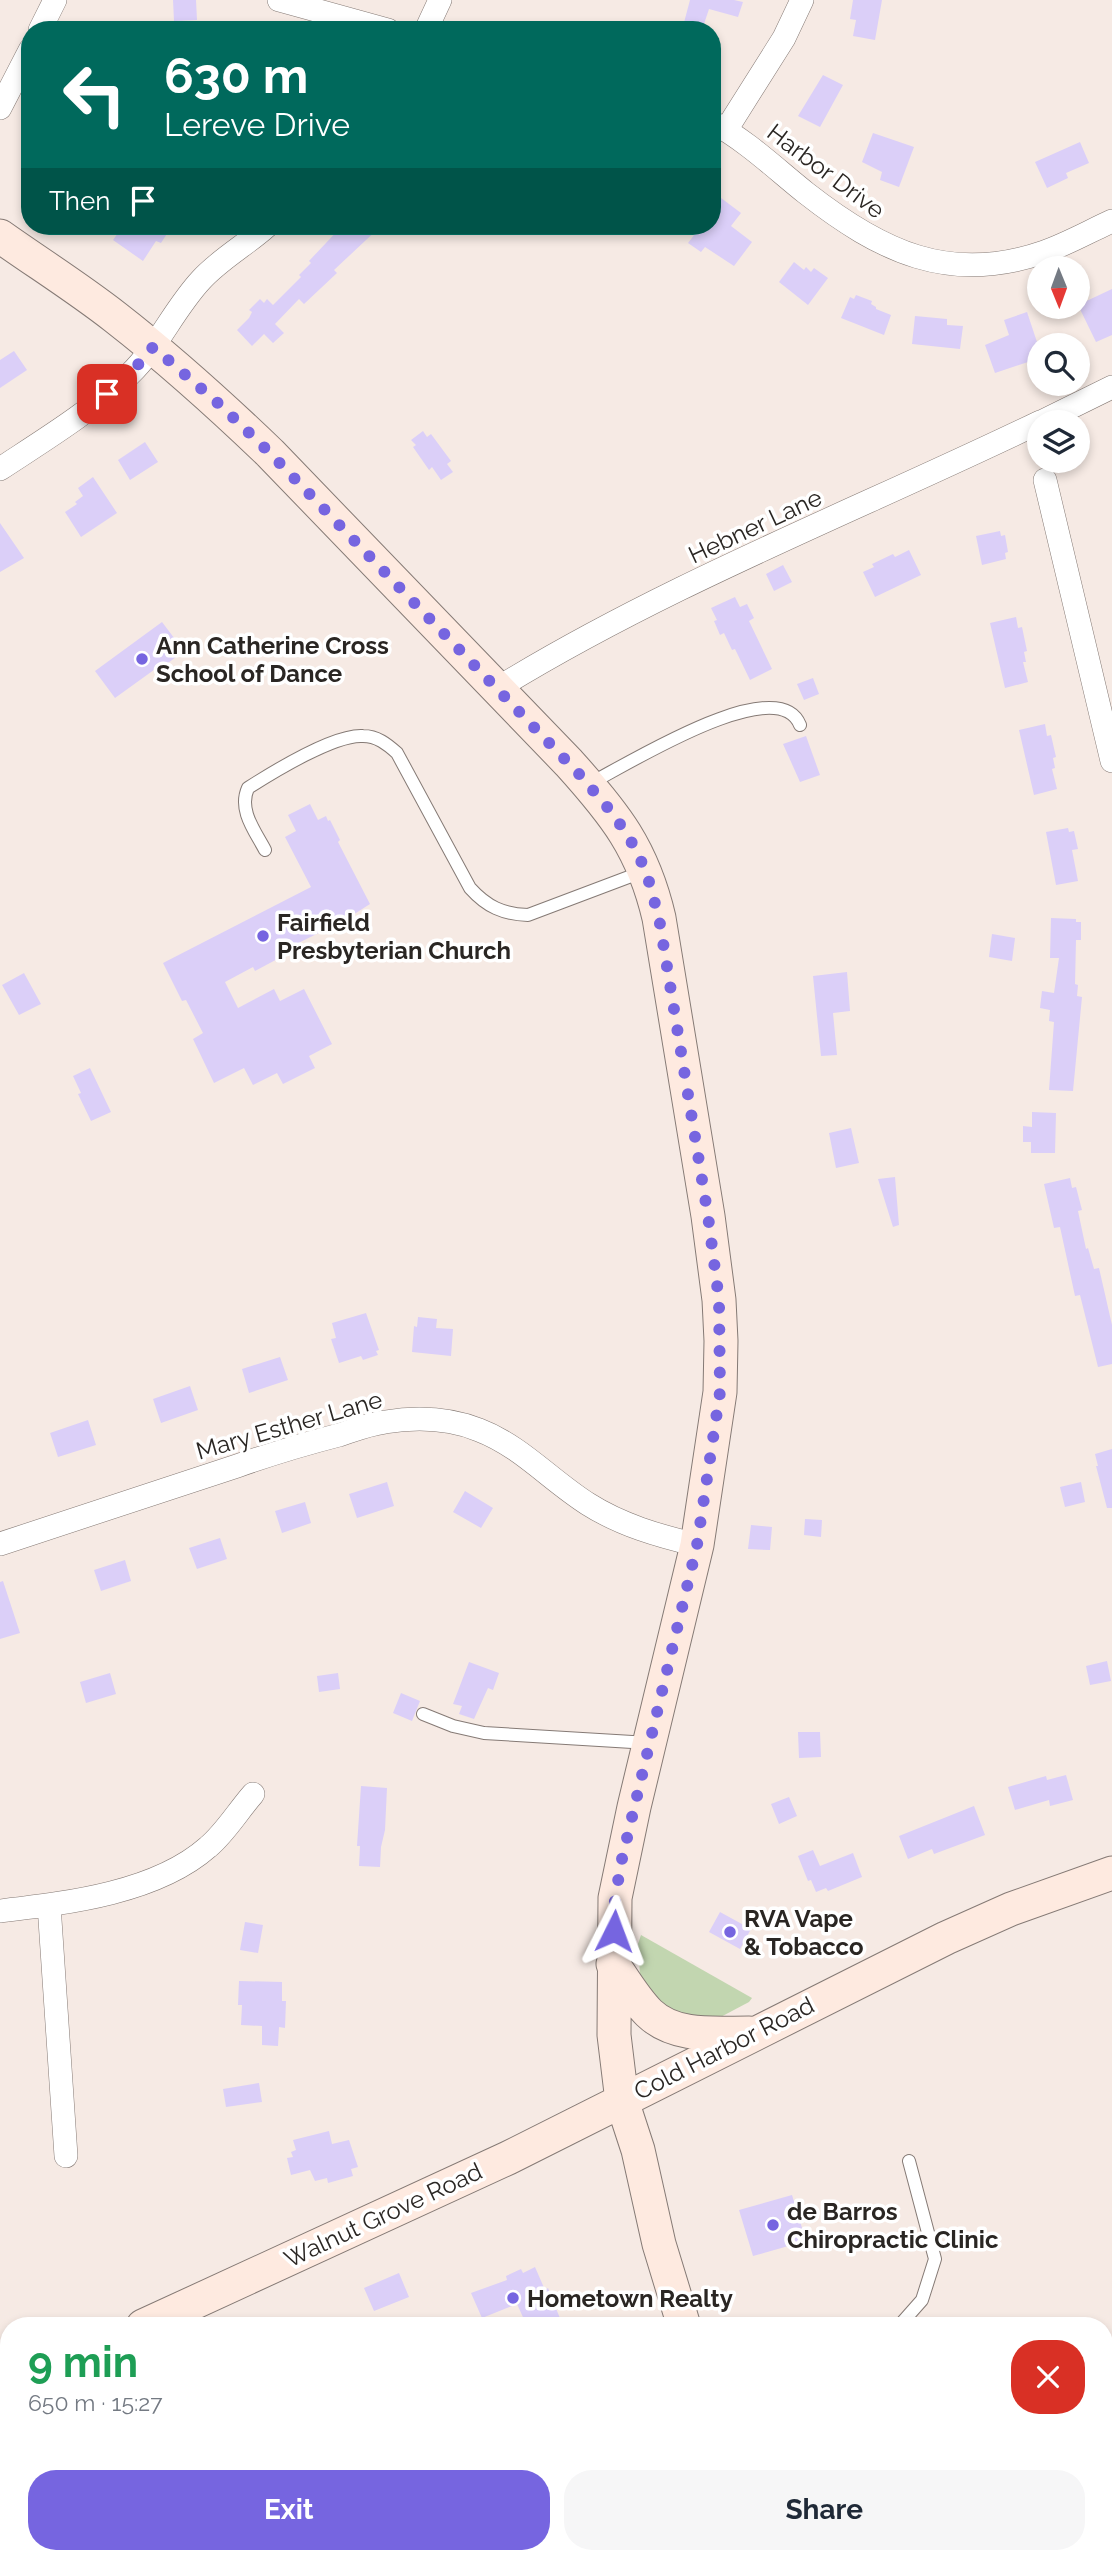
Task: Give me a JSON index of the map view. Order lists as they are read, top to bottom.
{
  "streets": {
    "main road": ["Cold Harbor Road", "Walnut Grove Road"],
    "street": ["Harbor Drive", "Hebner Lane", "Mary Esther Lane"]
  },
  "crossings": [
    ["Hebner Lane", "Cold Harbor Road"],
    ["Mary Esther Lane", "Cold Harbor Road"],
    ["Cold Harbor Road", "Walnut Grove Road"]
  ],
  "places": [
    "Ann Catherine Cross School of Dance",
    "Fairfield Presbyterian Church",
    "RVA Vape & Tobacco",
    "de Barros Chiropractic Clinic",
    "Hometown Realty"
  ],
  "north": "bottom",
  "page": {
    "turn": ["630 m", "Lereve Drive"],
    "then": "Then",
    "heading": ["9 min", "650 m · 15:27"],
    "buttons": ["Exit", "Share"]
  }
}
